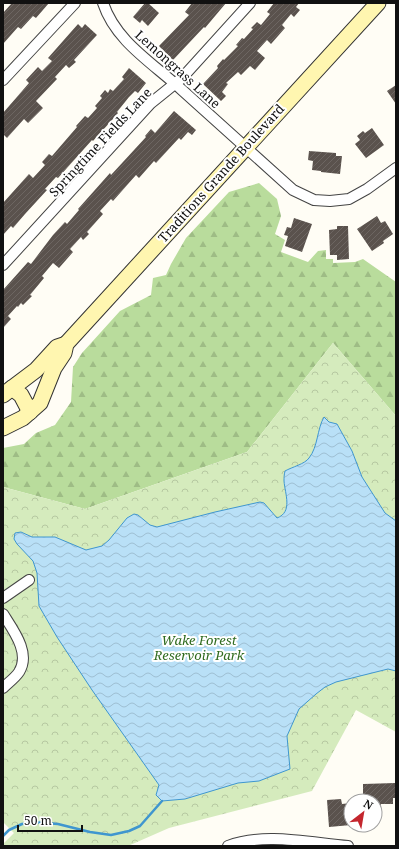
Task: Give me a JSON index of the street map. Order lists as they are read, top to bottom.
{
  "streets": {
    "main road": ["Traditions Grande Boulevard"],
    "street": ["Lemongrass Lane", "Springtime Fields Lane"]
  },
  "crossings": [
    ["Lemongrass Lane", "Springtime Fields Lane"],
    ["Lemongrass Lane", "Traditions Grande Boulevard"]
  ],
  "parks": ["Wake Forest Reservoir Park"],
  "scale_bar": "50 m",
  "north": "top right"
}
